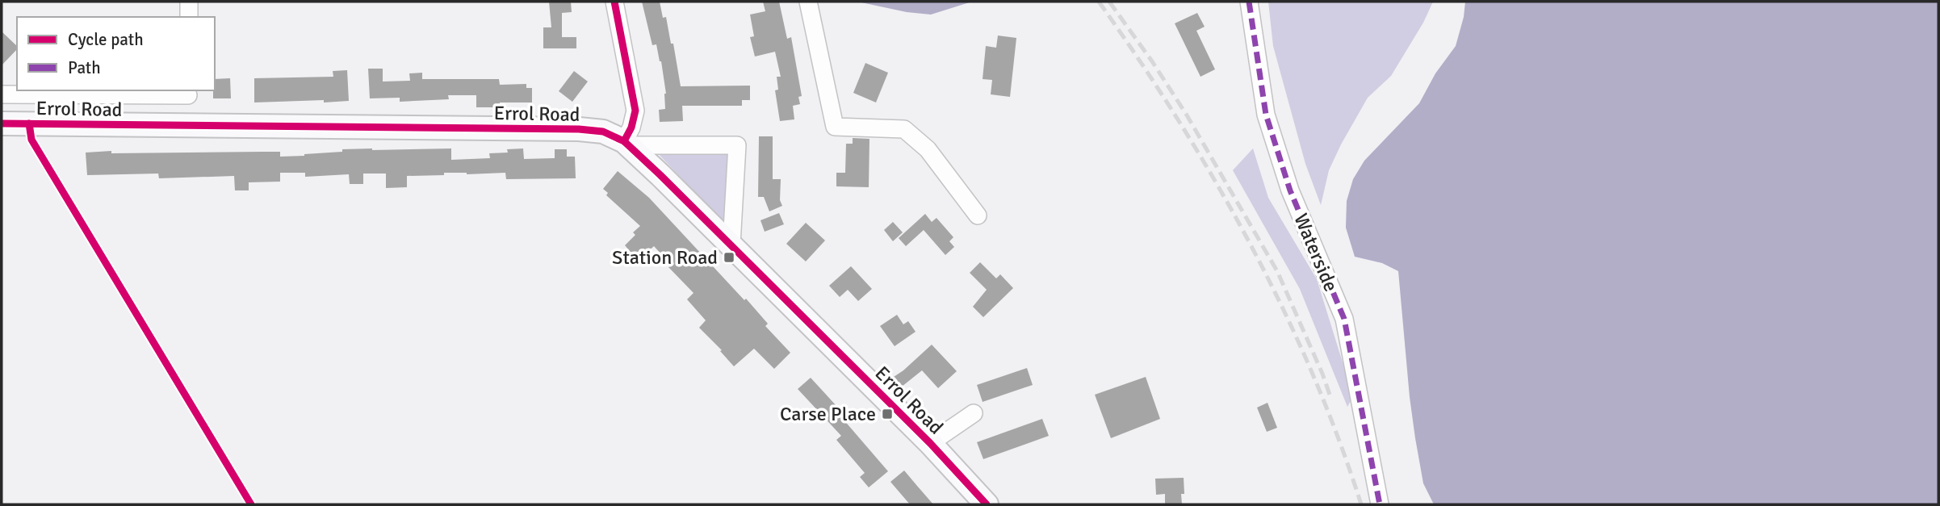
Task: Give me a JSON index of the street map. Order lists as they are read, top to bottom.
{
  "streets": {
    "street": ["Errol Road", "Waterside"]
  },
  "places": {
    "transit": ["Station Road", "Carse Place"]
  },
  "legend": ["Cycle path", "Path"]
}
